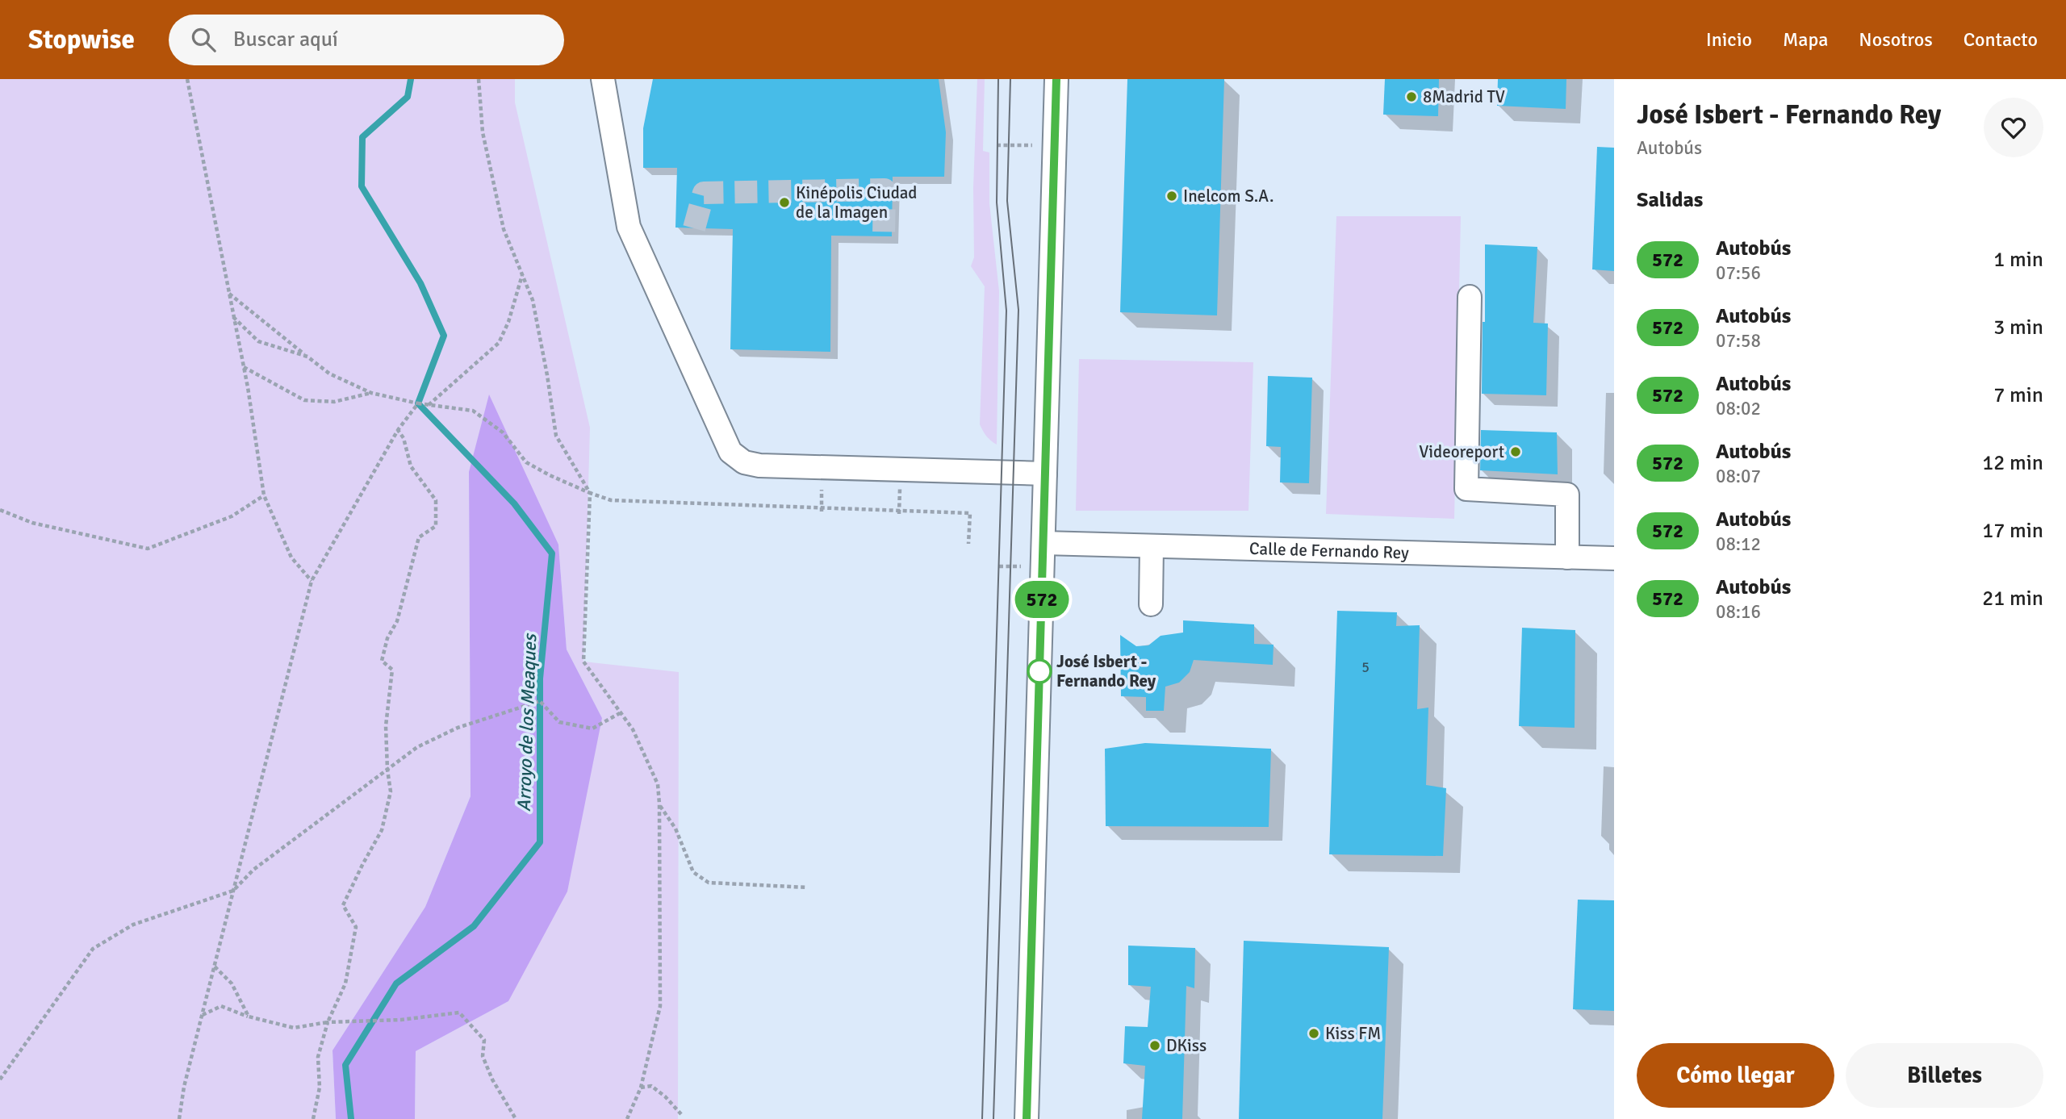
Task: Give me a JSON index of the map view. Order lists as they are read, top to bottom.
{
  "streets": {
    "street": ["Calle de Fernando Rey"]
  },
  "water": ["Arroyo de los Meaques"],
  "places": [
    "8Madrid TV",
    "Inelcom S.A.",
    "Kinépolis Ciudad de la Imagen",
    "Videoreport",
    "José Isbert - Fernando Rey",
    "Kiss FM",
    "DKiss"
  ],
  "lines": ["bus line 572"],
  "house_numbers": ["5"],
  "page": {
    "header": "Stopwise",
    "search": "Buscar aquí",
    "nav": [
      "Inicio",
      "Mapa",
      "Nosotros",
      "Contacto"
    ],
    "on_map": "572",
    "heading": [
      ["José Isbert - Fernando Rey", "Autobús"],
      "Salidas"
    ],
    "list": [
      {
        "mark": "572",
        "name": "Autobús",
        "note": "07:56",
        "value": "1 min"
      },
      {
        "mark": "572",
        "name": "Autobús",
        "note": "07:58",
        "value": "3 min"
      },
      {
        "mark": "572",
        "name": "Autobús",
        "note": "08:02",
        "value": "7 min"
      },
      {
        "mark": "572",
        "name": "Autobús",
        "note": "08:07",
        "value": "12 min"
      },
      {
        "mark": "572",
        "name": "Autobús",
        "note": "08:12",
        "value": "17 min"
      },
      {
        "mark": "572",
        "name": "Autobús",
        "note": "08:16",
        "value": "21 min"
      }
    ],
    "buttons": ["Cómo llegar", "Billetes"]
  }
}
